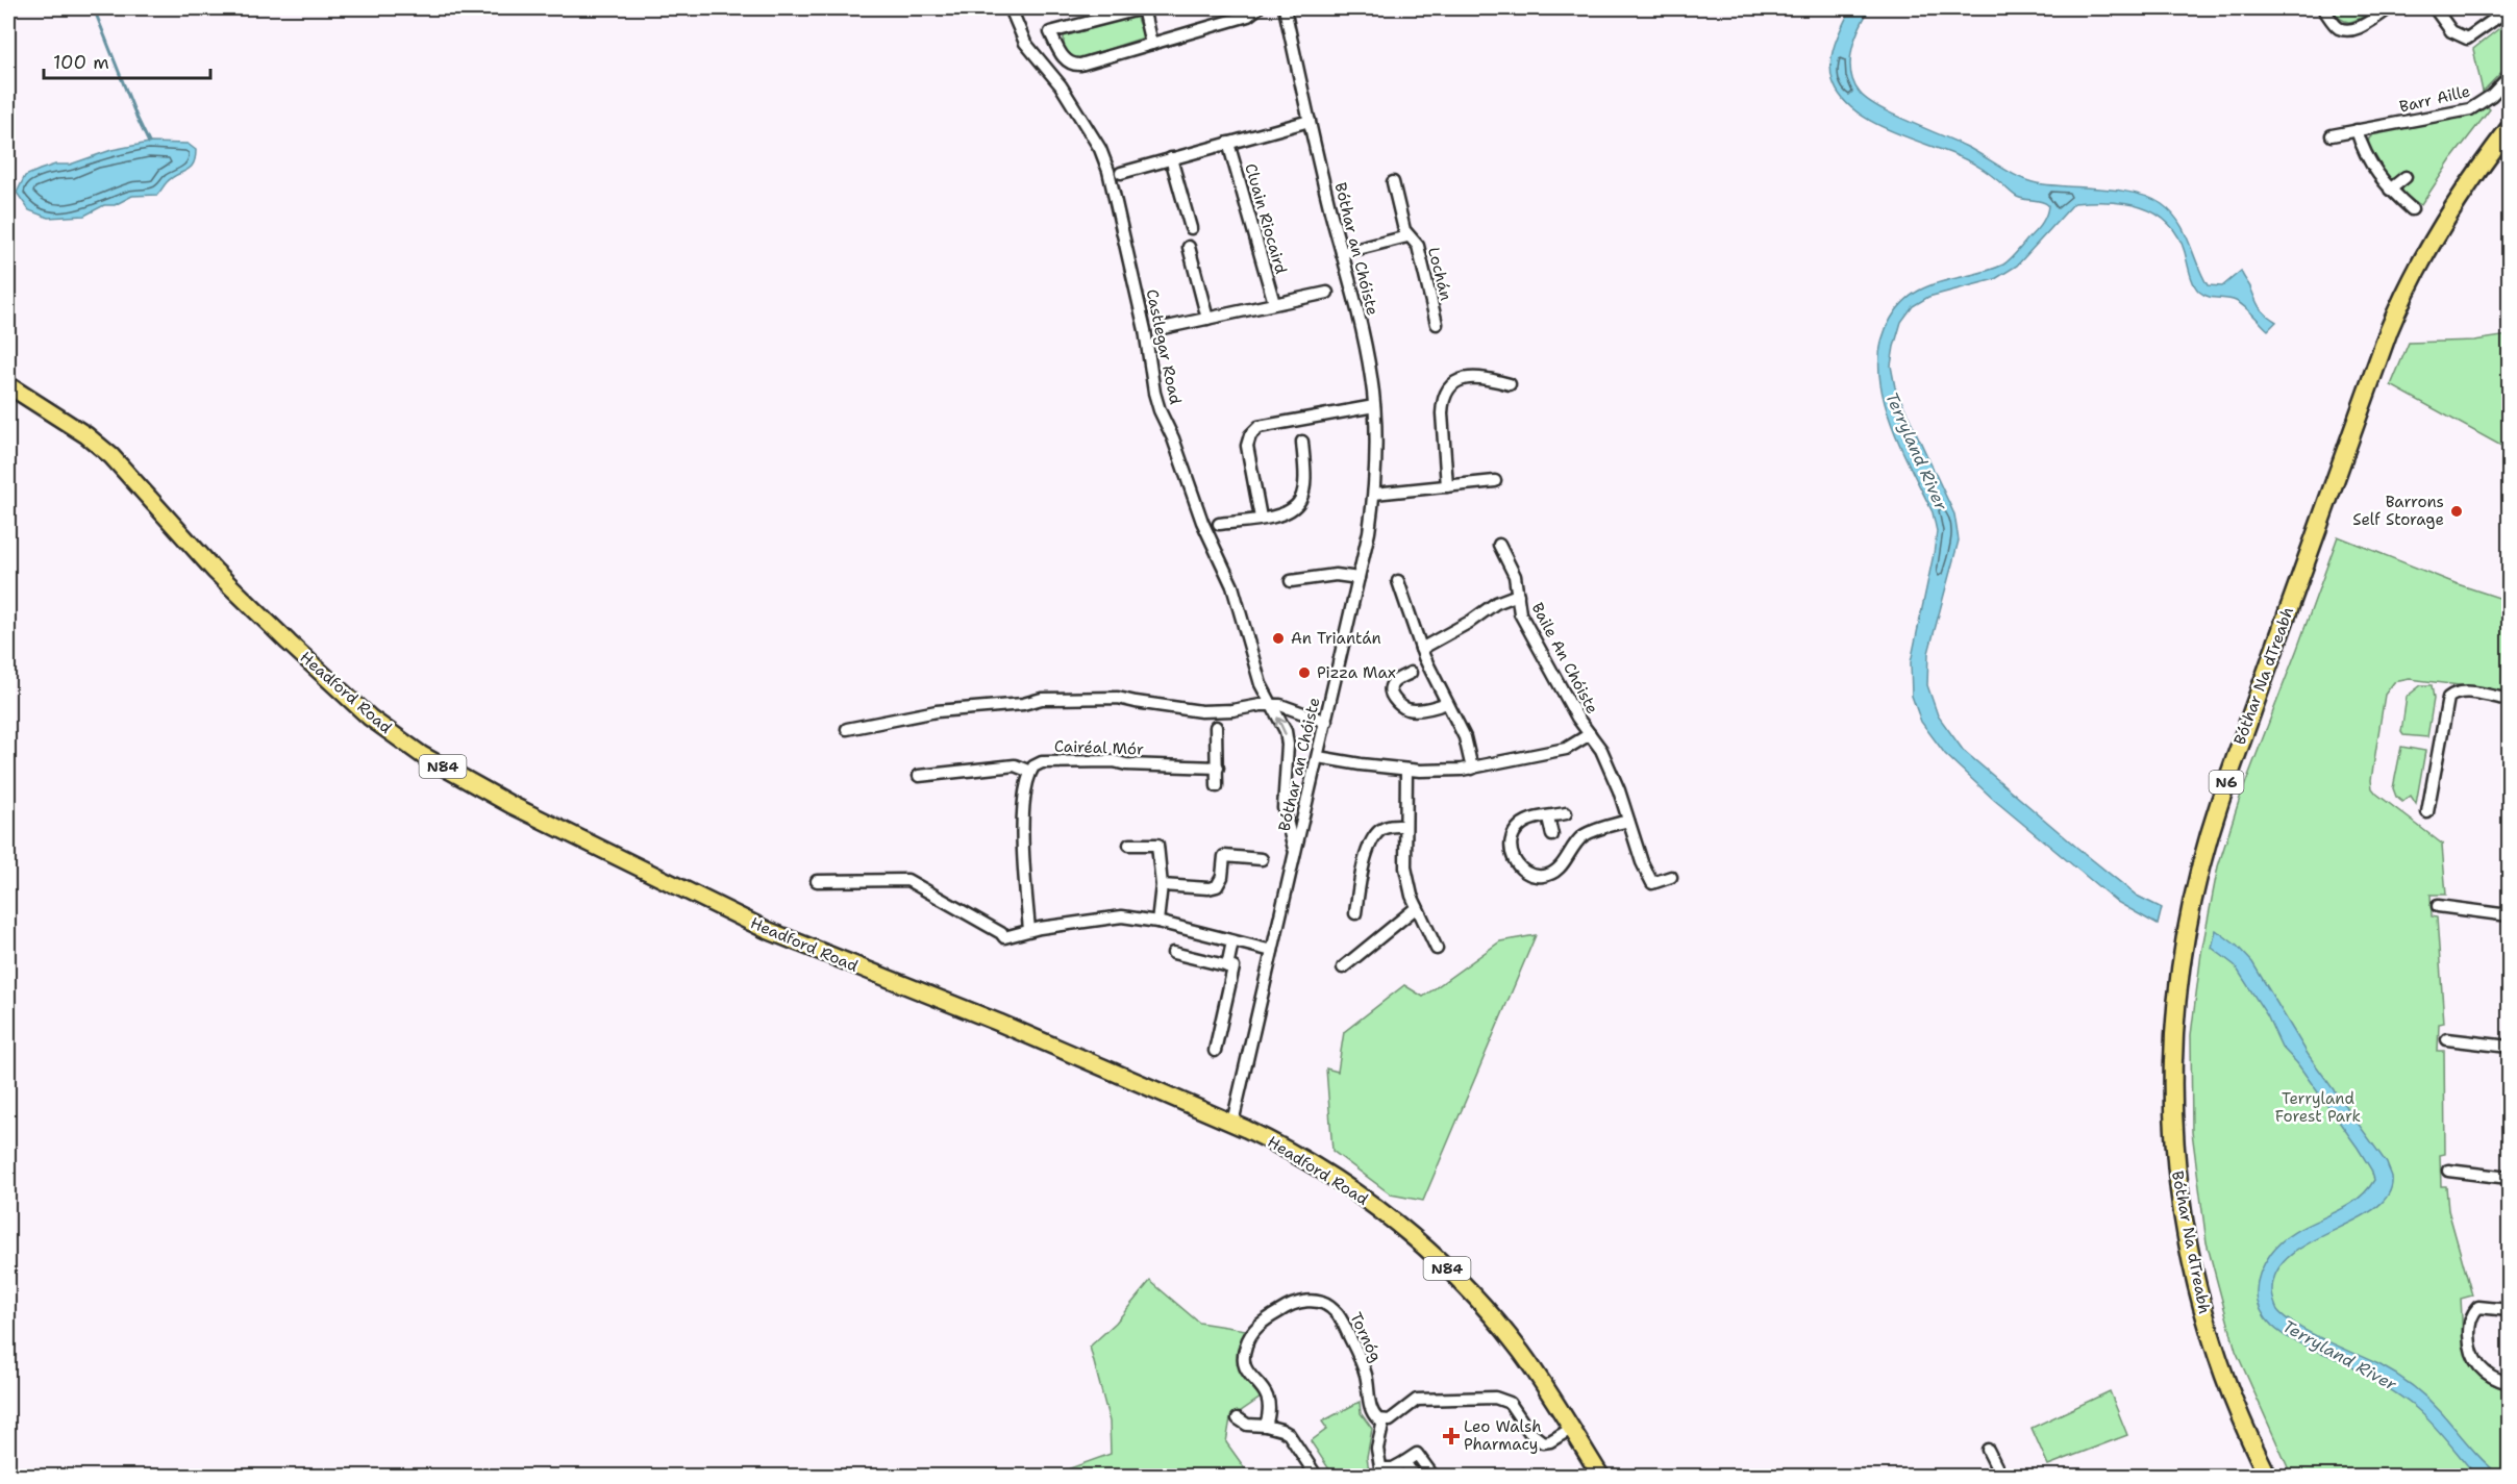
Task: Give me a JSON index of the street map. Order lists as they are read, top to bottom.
{
  "streets": {
    "highway": ["Bóthar Na dTreabh", "N6"],
    "main road": ["Headford Road", "N84"],
    "street": [
      "Barr Aille",
      "Cluain Riocaird",
      "Bóthar an Chóiste",
      "Lochán",
      "Castlegar Road",
      "Baile An Chóiste",
      "Cairéal Mór",
      "Tornóg"
    ]
  },
  "crossings": [
    ["Bóthar an Chóiste", "Lochán"],
    ["Bóthar an Chóiste", "Castlegar Road"],
    ["Bóthar an Chóiste", "Baile An Chóiste"],
    ["Bóthar an Chóiste", "Headford Road"]
  ],
  "water": ["Terryland River"],
  "parks": ["Terryland Forest Park"],
  "places": {
    "other": ["Barrons Self Storage", "An Triantán", "Pizza Max"],
    "health": ["Leo Walsh Pharmacy"]
  },
  "scale_bar": "100 m"
}
